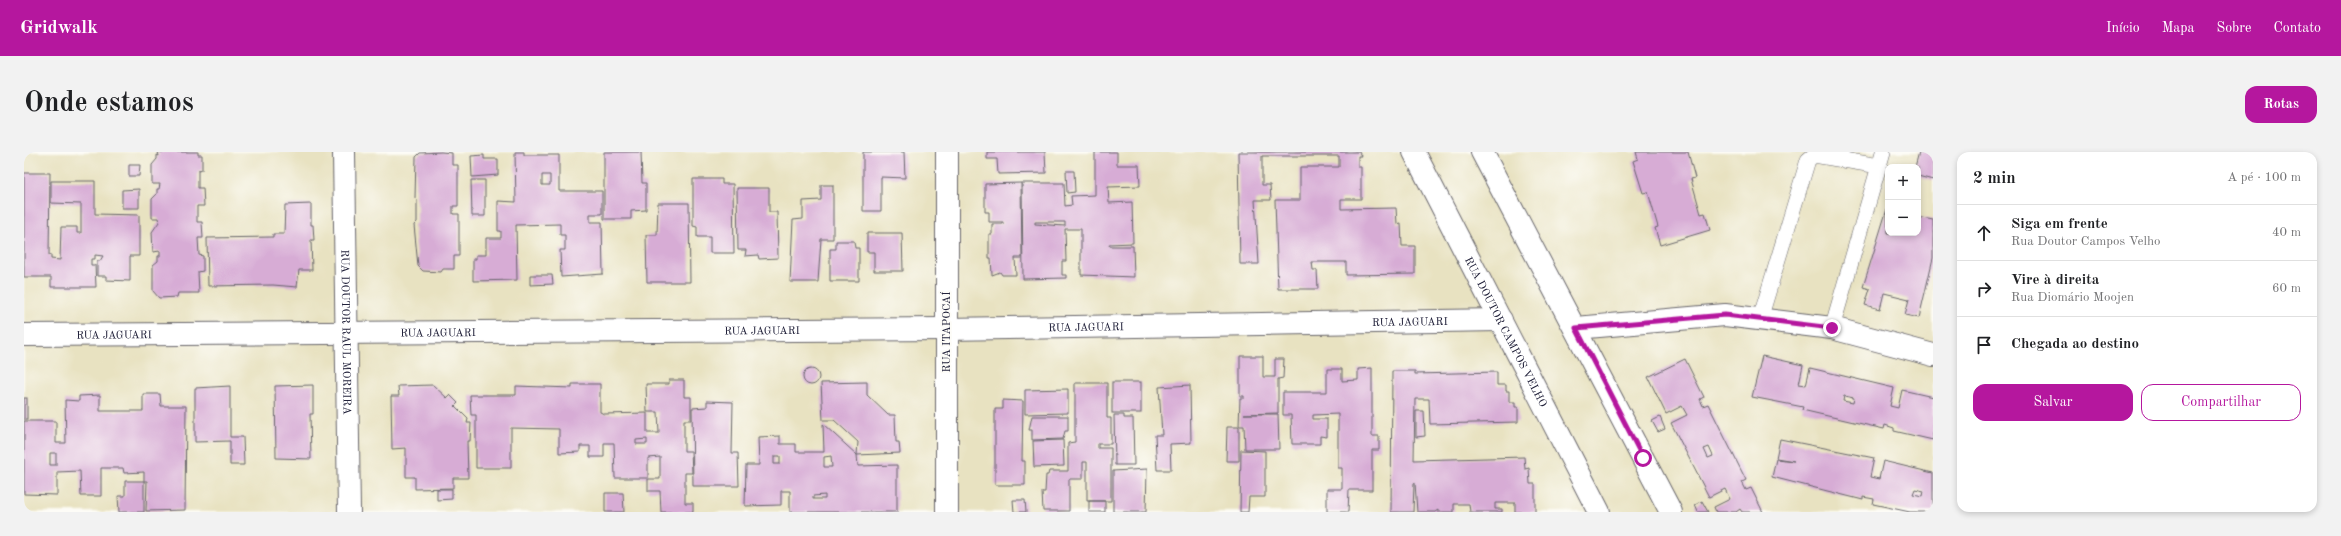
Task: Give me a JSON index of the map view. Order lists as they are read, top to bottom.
{
  "streets": {
    "street": [
      "RUA JAGUARI",
      "RUA DOUTOR RAUL MOREIRA",
      "RUA ITAPOCAÍ",
      "RUA DOUTOR CAMPOS VELHO"
    ]
  },
  "crossings": [
    ["RUA JAGUARI", "RUA DOUTOR RAUL MOREIRA"],
    ["RUA JAGUARI", "RUA ITAPOCAÍ"],
    ["RUA JAGUARI", "RUA DOUTOR CAMPOS VELHO"]
  ],
  "page": {
    "header": "Gridwalk",
    "nav": [
      "Início",
      "Mapa",
      "Sobre",
      "Contato"
    ],
    "buttons": [
      "Rotas",
      ["Salvar", "Compartilhar"]
    ],
    "title": "Onde estamos",
    "heading": ["2 min", "A pé · 100 m"],
    "map_buttons": ["+", "−"],
    "list": [
      ["Siga em frente", "Rua Doutor Campos Velho", "40 m"],
      ["Vire à direita", "Rua Diomário Moojen", "60 m"],
      "Chegada ao destino"
    ]
  }
}
